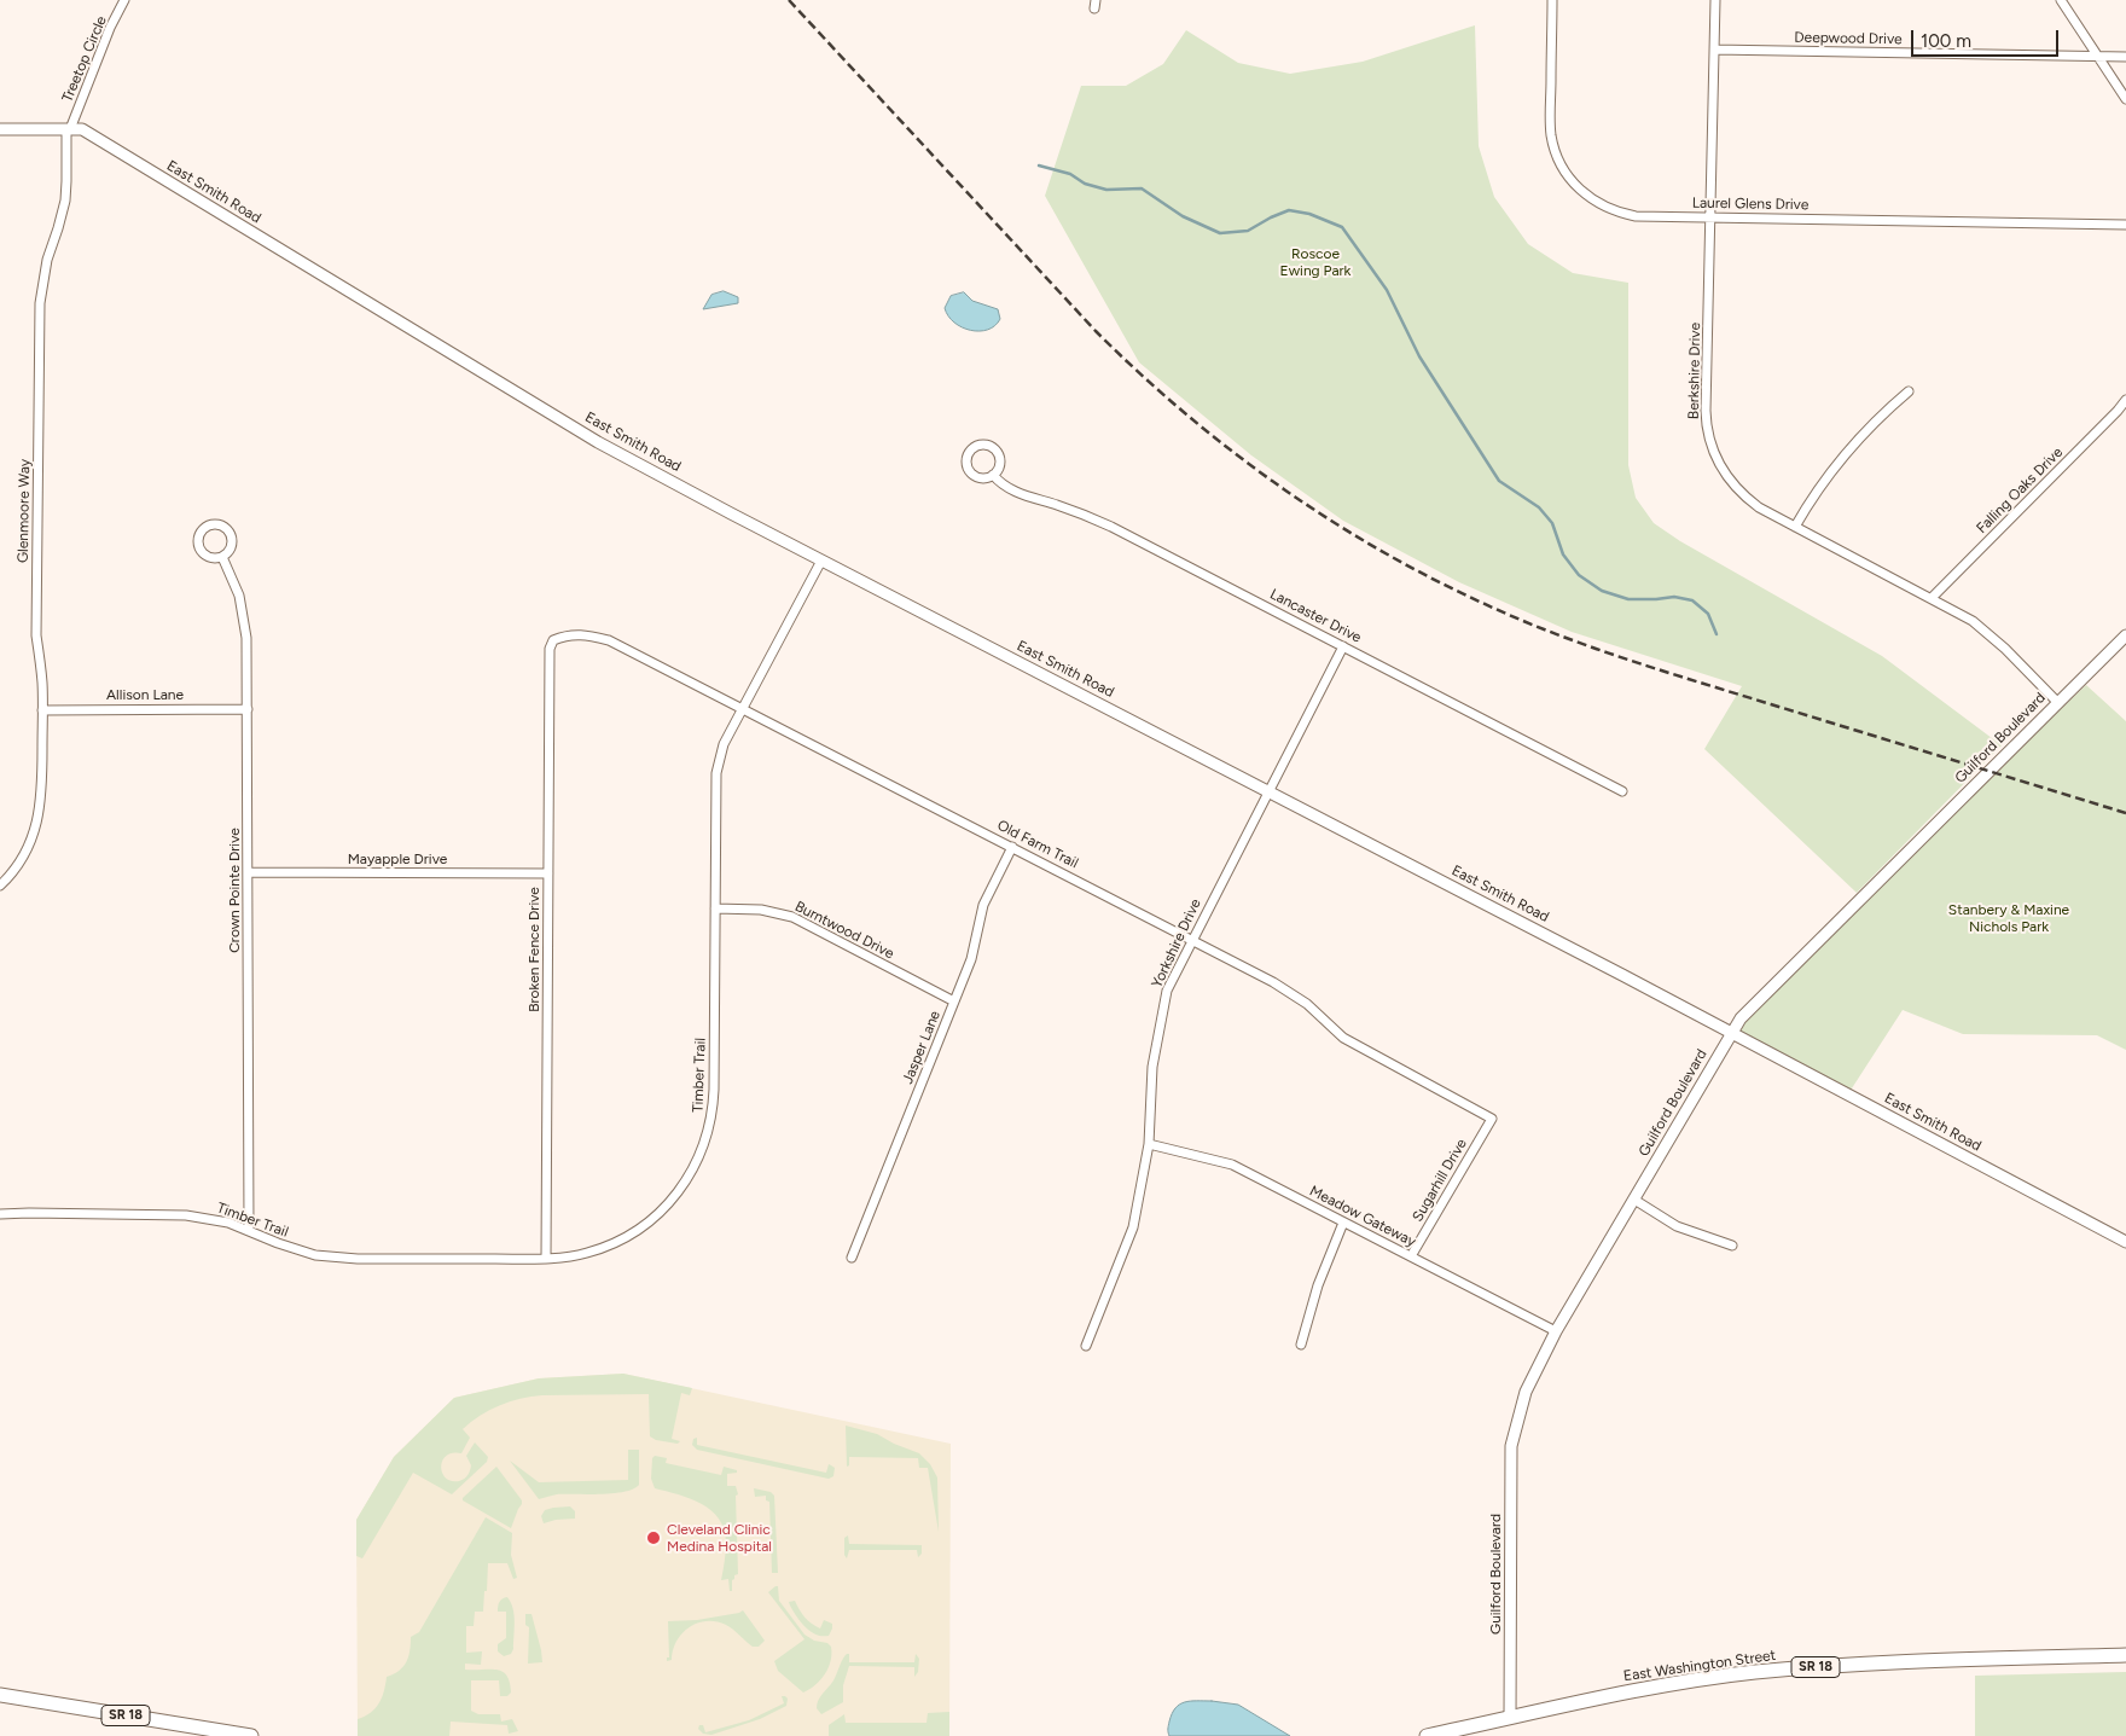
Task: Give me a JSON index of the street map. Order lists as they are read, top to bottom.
{
  "streets": {
    "highway": ["East Washington Street", "SR 18"],
    "street": [
      "Deepwood Drive",
      "Treetop Circle",
      "East Smith Road",
      "Laurel Glens Drive",
      "Berkshire Drive",
      "Falling Oaks Drive",
      "Glenmoore Way",
      "Lancaster Drive",
      "Allison Lane",
      "Guilford Boulevard",
      "Old Farm Trail",
      "Mayapple Drive",
      "Crown Pointe Drive",
      "Burntwood Drive",
      "Yorkshire Drive",
      "Broken Fence Drive",
      "Jasper Lane",
      "Timber Trail",
      "Sugarhill Drive",
      "Meadow Gateway"
    ]
  },
  "crossings": [
    ["Deepwood Drive", "Berkshire Drive"],
    ["Treetop Circle", "East Smith Road"],
    ["Treetop Circle", "Glenmoore Way"],
    ["East Smith Road", "Glenmoore Way"],
    ["East Smith Road", "Guilford Boulevard"],
    ["East Smith Road", "Yorkshire Drive"],
    ["East Smith Road", "Timber Trail"],
    ["Laurel Glens Drive", "Berkshire Drive"],
    ["Berkshire Drive", "Falling Oaks Drive"],
    ["Berkshire Drive", "Guilford Boulevard"],
    ["Glenmoore Way", "Allison Lane"],
    ["Lancaster Drive", "Yorkshire Drive"],
    ["Allison Lane", "Crown Pointe Drive"],
    ["Guilford Boulevard", "Meadow Gateway"],
    ["Guilford Boulevard", "East Washington Street"],
    ["Old Farm Trail", "Yorkshire Drive"],
    ["Old Farm Trail", "Broken Fence Drive"],
    ["Old Farm Trail", "Jasper Lane"],
    ["Old Farm Trail", "Timber Trail"],
    ["Old Farm Trail", "Sugarhill Drive"],
    ["Mayapple Drive", "Crown Pointe Drive"],
    ["Mayapple Drive", "Broken Fence Drive"],
    ["Crown Pointe Drive", "Timber Trail"],
    ["Burntwood Drive", "Jasper Lane"],
    ["Burntwood Drive", "Timber Trail"],
    ["Yorkshire Drive", "Meadow Gateway"],
    ["Broken Fence Drive", "Timber Trail"],
    ["Sugarhill Drive", "Meadow Gateway"]
  ],
  "parks": ["Roscoe Ewing Park", "Stanbery & Maxine Nichols Park"],
  "places": ["Cleveland Clinic Medina Hospital"],
  "scale_bar": "100 m"
}
